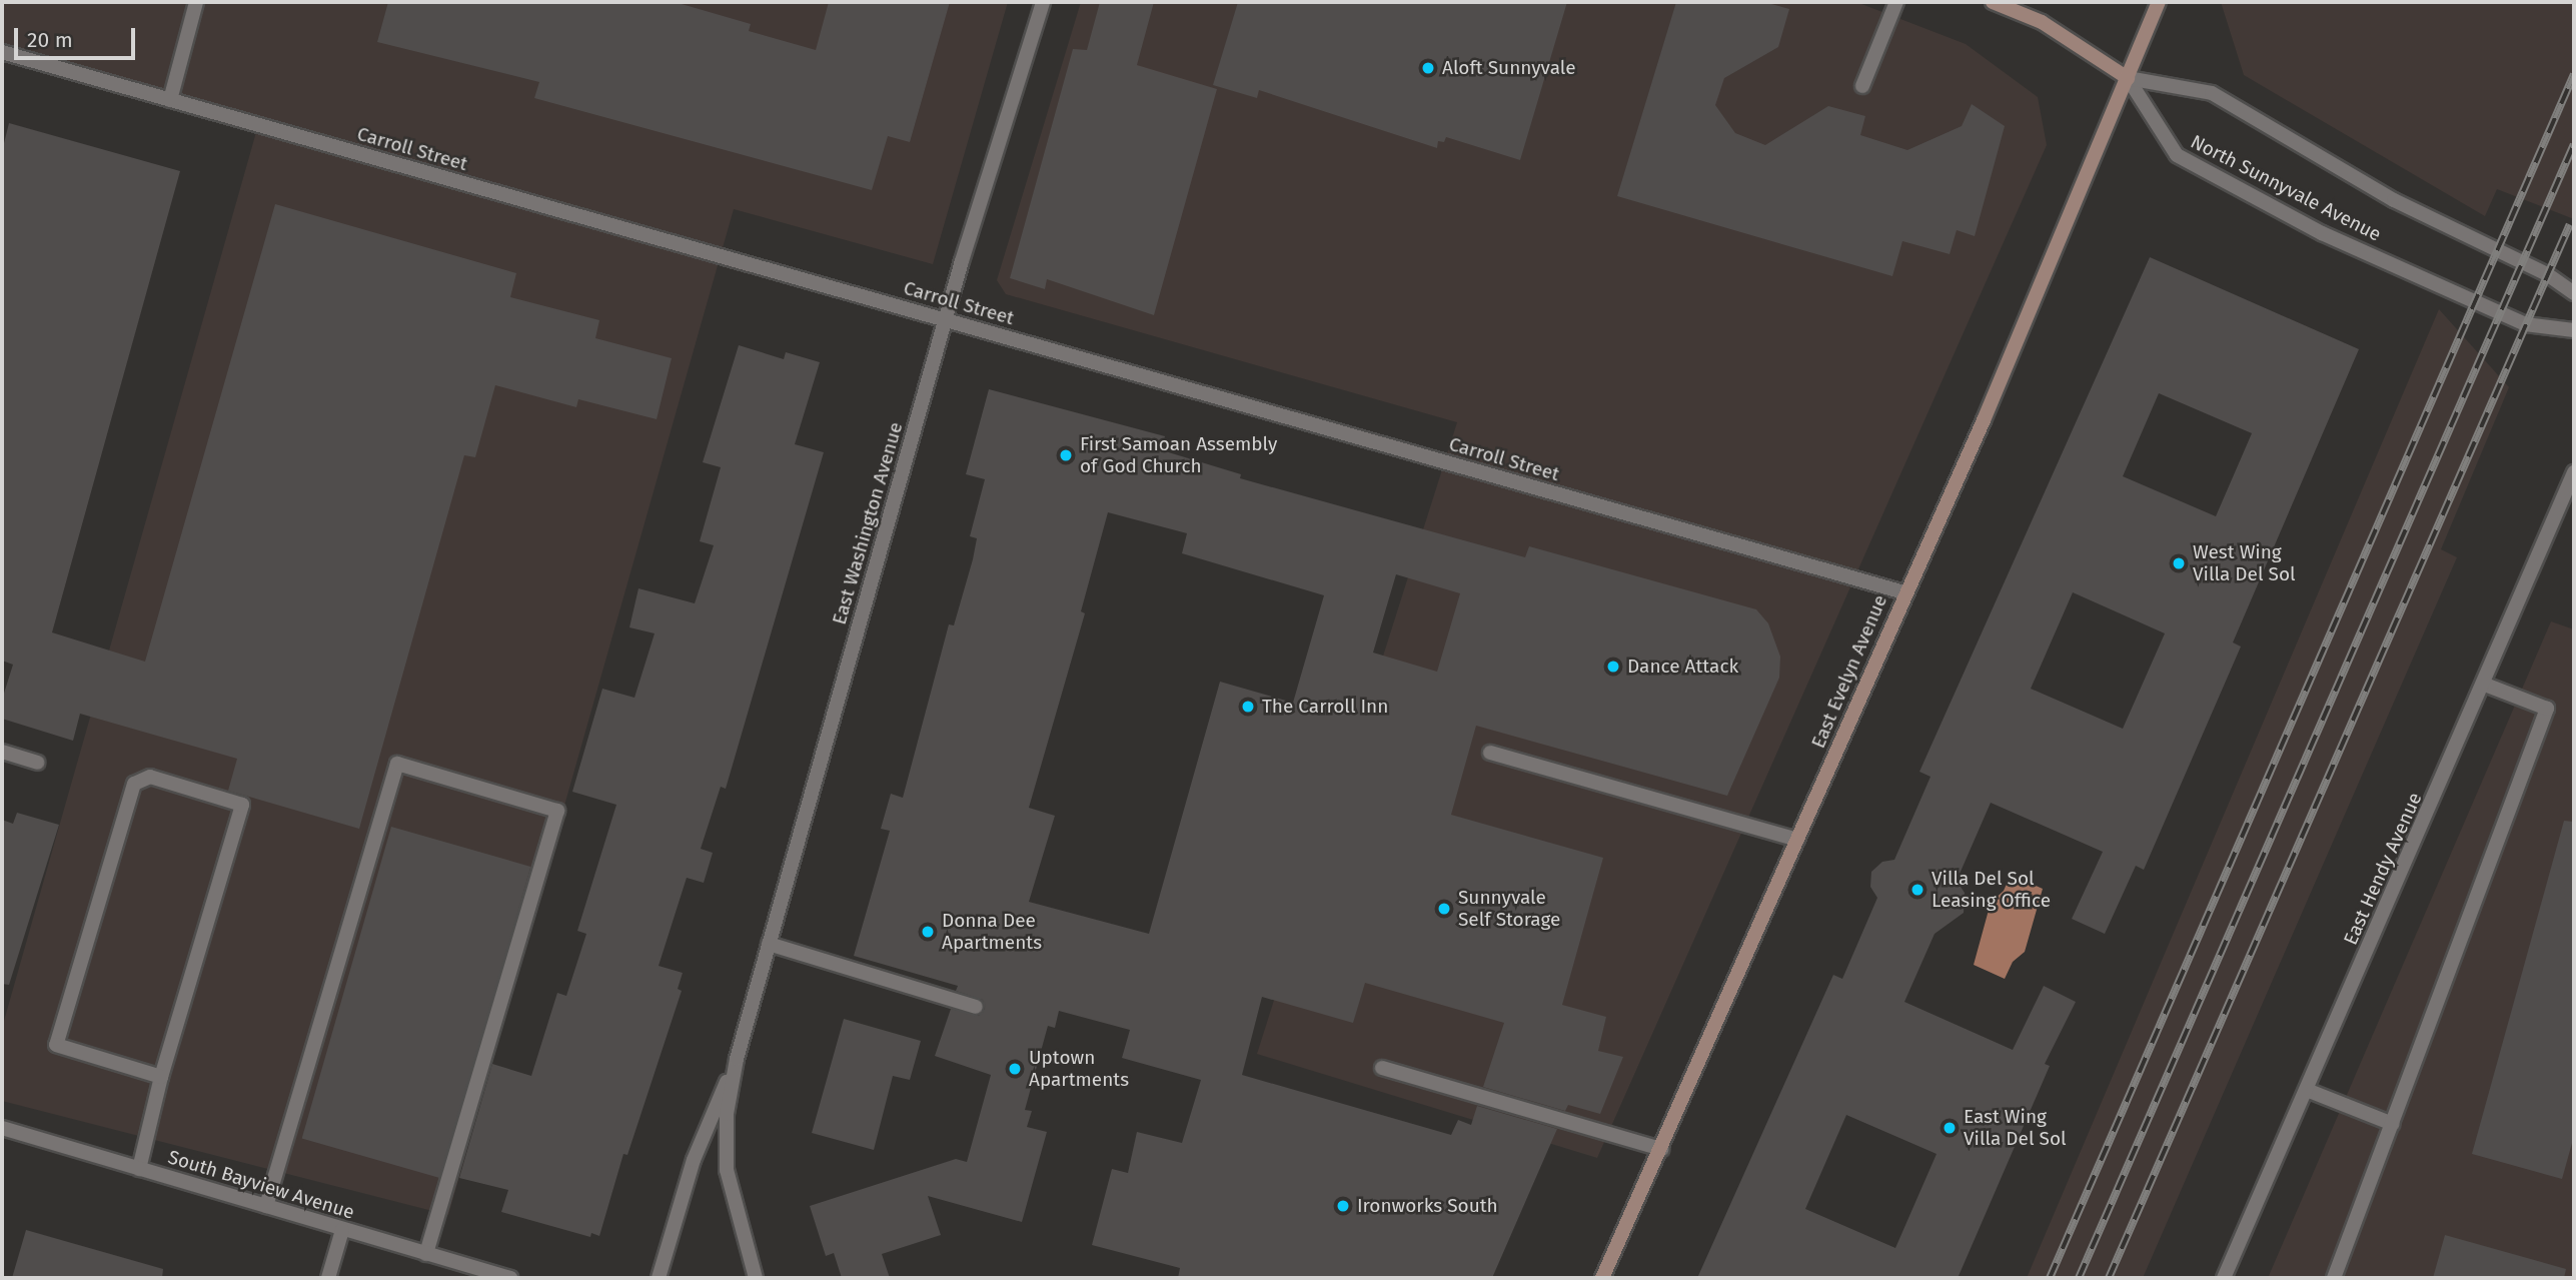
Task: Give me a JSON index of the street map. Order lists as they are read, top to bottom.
{
  "streets": {
    "main road": ["East Evelyn Avenue"],
    "street": [
      "Carroll Street",
      "North Sunnyvale Avenue",
      "East Washington Avenue",
      "East Hendy Avenue",
      "South Bayview Avenue"
    ]
  },
  "crossings": [
    ["Carroll Street", "East Washington Avenue"],
    ["Carroll Street", "East Evelyn Avenue"],
    ["North Sunnyvale Avenue", "East Evelyn Avenue"]
  ],
  "places": [
    "Aloft Sunnyvale",
    "First Samoan Assembly of God Church",
    "West Wing Villa Del Sol",
    "Dance Attack",
    "The Carroll Inn",
    "Villa Del Sol Leasing Office",
    "Sunnyvale Self Storage",
    "Donna Dee Apartments",
    "Uptown Apartments",
    "East Wing Villa Del Sol",
    "Ironworks South"
  ],
  "scale_bar": "20 m"
}
